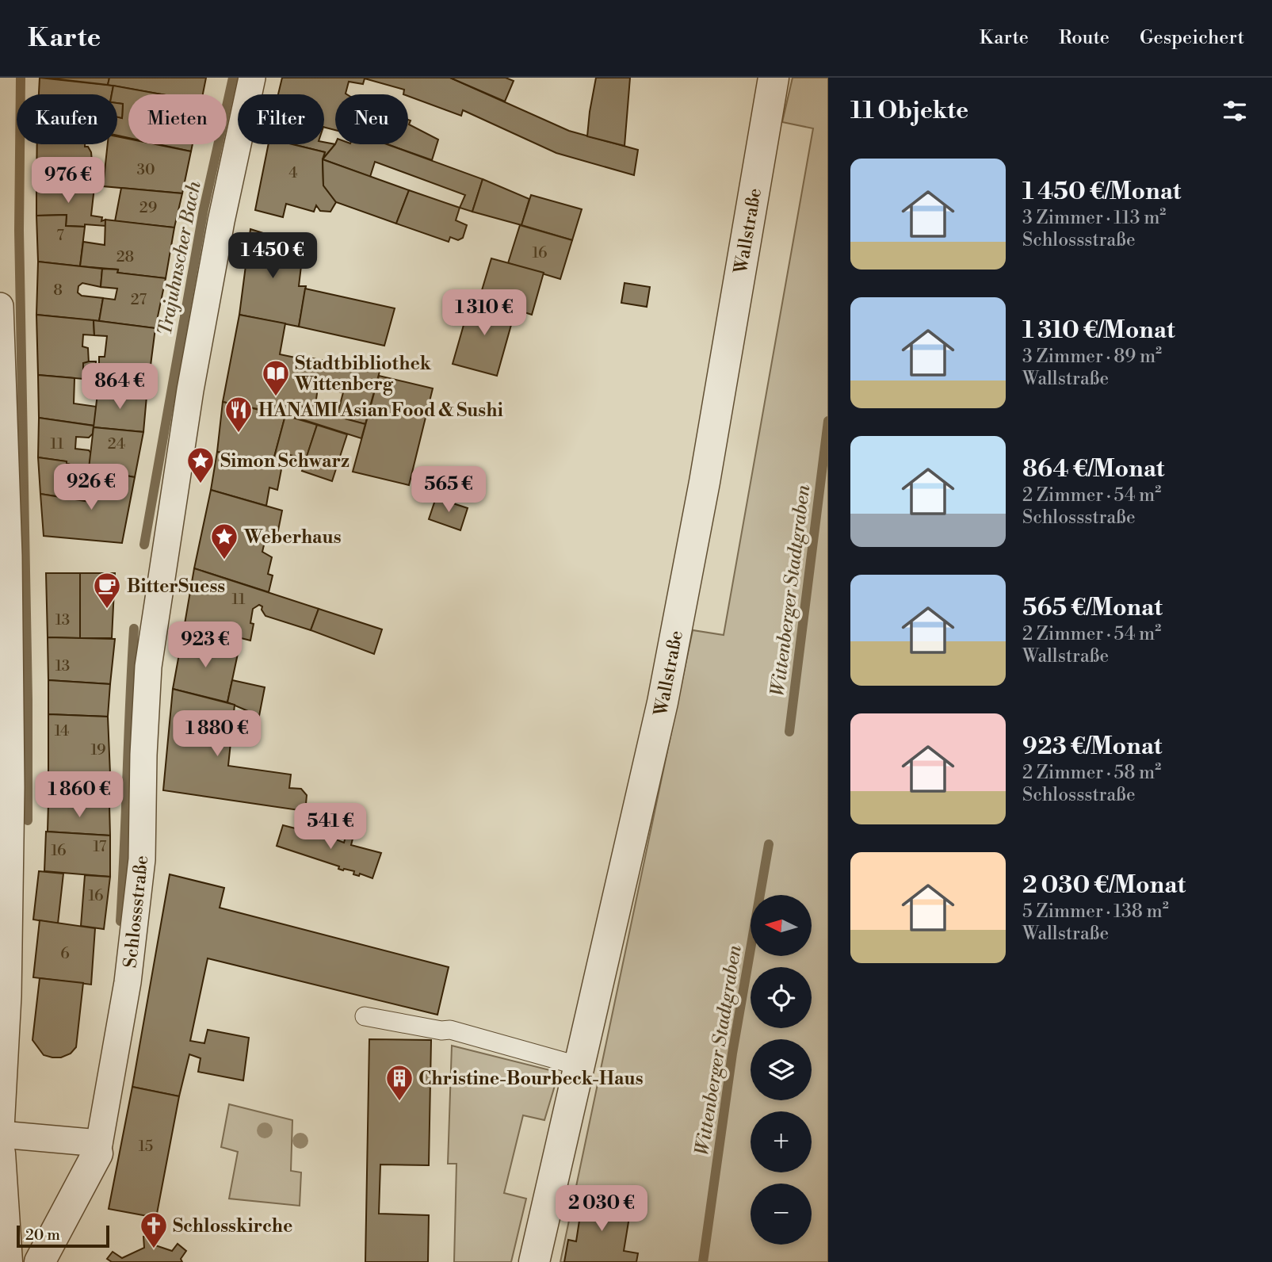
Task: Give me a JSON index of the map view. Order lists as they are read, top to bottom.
{
  "streets": {
    "street": ["Wallstraße", "Schlossstraße"]
  },
  "water": ["Trajuhnscher Bach", "Wittenberger Stadtgraben"],
  "places": {
    "library": ["Stadtbibliothek Wittenberg"],
    "restaurant": ["HANAMI Asian Food & Sushi"],
    "place": ["Simon Schwarz", "Weberhaus"],
    "cafe": ["BitterSuess"],
    "building": ["Christine-Bourbeck-Haus"],
    "church": ["Schlosskirche"]
  },
  "house_numbers": [
    "30",
    "4",
    "29",
    "7",
    "16",
    "28",
    "8",
    "27",
    "11",
    "24",
    "11",
    "13",
    "13",
    "14",
    "19",
    "17",
    "16",
    "16",
    "6",
    "15"
  ],
  "scale_bar": "20 m",
  "north": "left",
  "page": {
    "header": "Karte",
    "nav": ["Karte", "Route", "Gespeichert"],
    "heading": "11 Objekte",
    "chip": [
      "Kaufen",
      "Mieten",
      "Filter",
      "Neu"
    ],
    "list": [
      {
        "name": "1 450 €/Monat",
        "note": "3 Zimmer · 113 m² · Schlossstraße"
      },
      {
        "name": "1 310 €/Monat",
        "note": "3 Zimmer · 89 m² · Wallstraße"
      },
      {
        "name": "864 €/Monat",
        "note": "2 Zimmer · 54 m² · Schlossstraße"
      },
      {
        "name": "565 €/Monat",
        "note": "2 Zimmer · 54 m² · Wallstraße"
      },
      {
        "name": "923 €/Monat",
        "note": "2 Zimmer · 58 m² · Schlossstraße"
      },
      {
        "name": "2 030 €/Monat",
        "note": "5 Zimmer · 138 m² · Wallstraße"
      }
    ],
    "price": [
      "976 €",
      "1 450 €",
      "1 310 €",
      "864 €",
      "926 €",
      "565 €",
      "923 €",
      "1 880 €",
      "1 860 €",
      "541 €",
      "2 030 €"
    ],
    "map_buttons": ["+", "−"],
    "scale": "20 m"
  }
}
